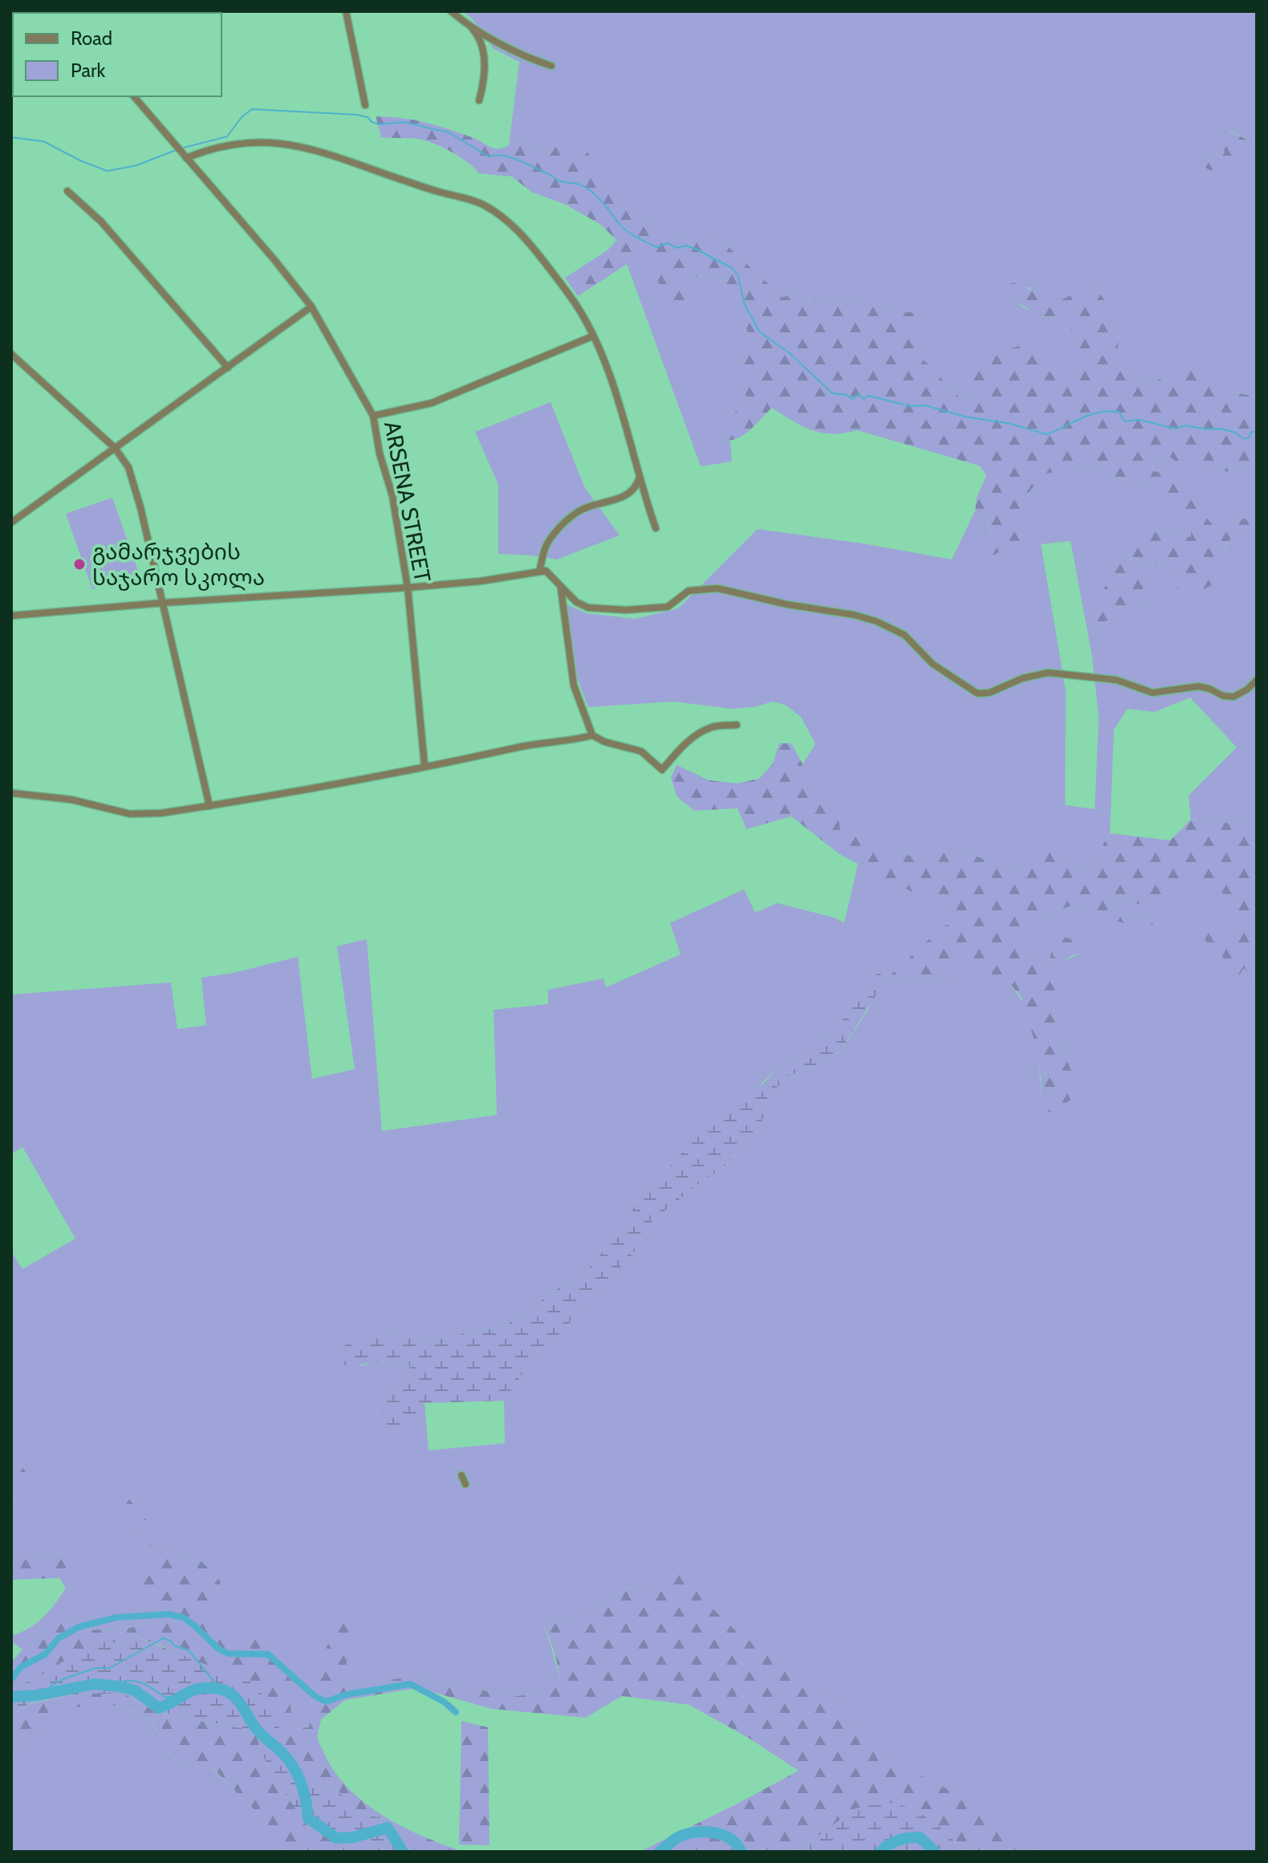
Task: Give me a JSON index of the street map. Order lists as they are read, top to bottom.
{
  "streets": {
    "street": ["ARSENA STREET"]
  },
  "places": ["გამარჯვების საჯარო სკოლა"],
  "legend": ["Road", "Park"]
}
